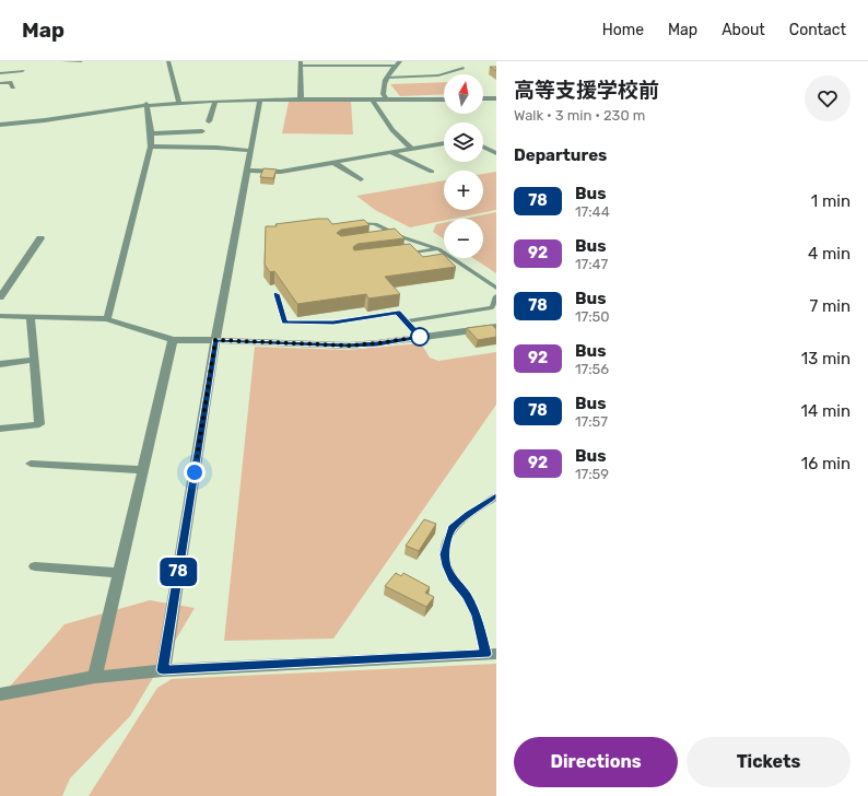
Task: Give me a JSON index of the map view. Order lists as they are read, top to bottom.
{
  "lines": ["bus line 78"],
  "north": "top",
  "page": {
    "header": "Map",
    "nav": [
      "Home",
      "Map",
      "About",
      "Contact"
    ],
    "on_map": "78",
    "heading": [
      ["高等支援学校前", "Walk · 3 min · 230 m"],
      "Departures"
    ],
    "map_buttons": ["+", "−"],
    "list": [
      {
        "mark": "78",
        "name": "Bus",
        "note": "17:44",
        "value": "1 min"
      },
      {
        "mark": "92",
        "name": "Bus",
        "note": "17:47",
        "value": "4 min"
      },
      {
        "mark": "78",
        "name": "Bus",
        "note": "17:50",
        "value": "7 min"
      },
      {
        "mark": "92",
        "name": "Bus",
        "note": "17:56",
        "value": "13 min"
      },
      {
        "mark": "78",
        "name": "Bus",
        "note": "17:57",
        "value": "14 min"
      },
      {
        "mark": "92",
        "name": "Bus",
        "note": "17:59",
        "value": "16 min"
      }
    ],
    "buttons": ["Directions", "Tickets"]
  }
}
